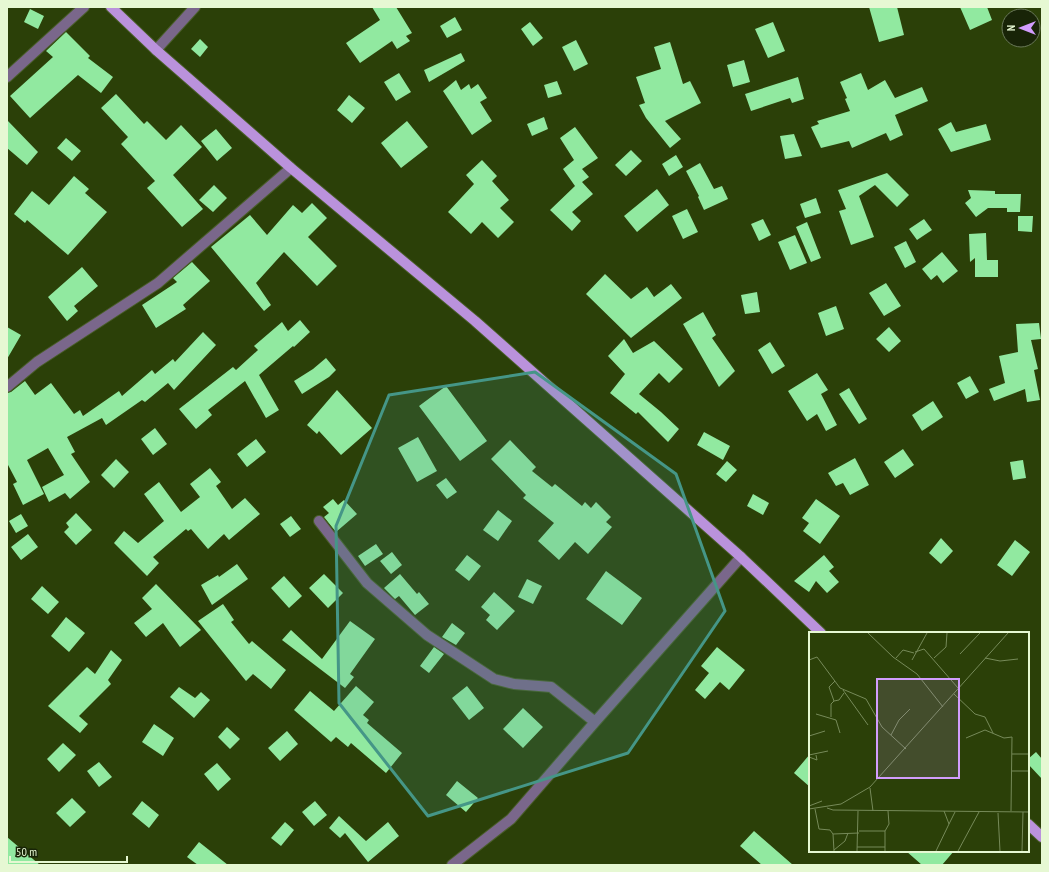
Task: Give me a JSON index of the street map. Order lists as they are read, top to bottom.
{
  "scale_bar": "50 m",
  "north": "left"
}
